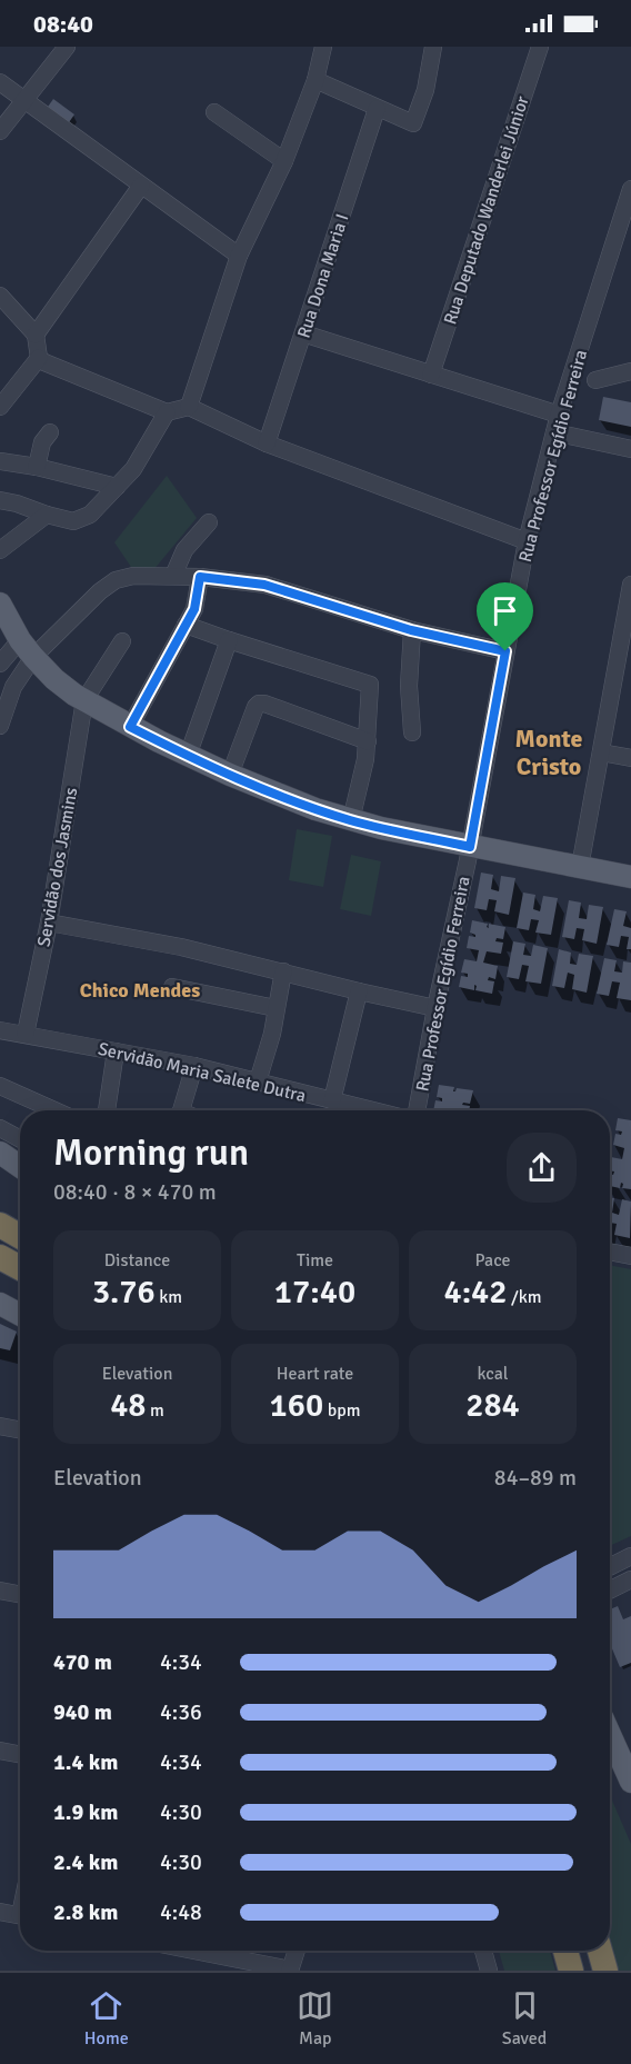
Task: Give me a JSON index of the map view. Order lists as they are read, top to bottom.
{
  "streets": {
    "street": [
      "Rua Deputado Wanderlei Júnior",
      "Rua Dona Maria I",
      "Rua Professor Egídio Ferreira",
      "Servidão dos Jasmins",
      "Servidão Maria Salete Dutra"
    ]
  },
  "crossings": [
    ["Servidão dos Jasmins", "Servidão Maria Salete Dutra"]
  ],
  "districts": ["Monte Cristo", "Chico Mendes"],
  "page": {
    "status": "08:40",
    "heading": ["Morning run", "08:40 · 8 × 470 m"],
    "stats": [
      ["Distance", "3.76 km"],
      ["Time", "17:40"],
      ["Pace", "4:42 /km"],
      ["Elevation", "48 m"],
      ["Heart rate", "160 bpm"],
      ["kcal", "284"]
    ],
    "chart": ["Elevation", "84–89 m"],
    "list": [
      {
        "name": "470 m",
        "note": "4:34"
      },
      {
        "name": "940 m",
        "note": "4:36"
      },
      {
        "name": "1.4 km",
        "note": "4:34"
      },
      {
        "name": "1.9 km",
        "note": "4:30"
      },
      {
        "name": "2.4 km",
        "note": "4:30"
      },
      {
        "name": "2.8 km",
        "note": "4:48"
      }
    ],
    "tabs": ["Home", "Map", "Saved"]
  }
}
